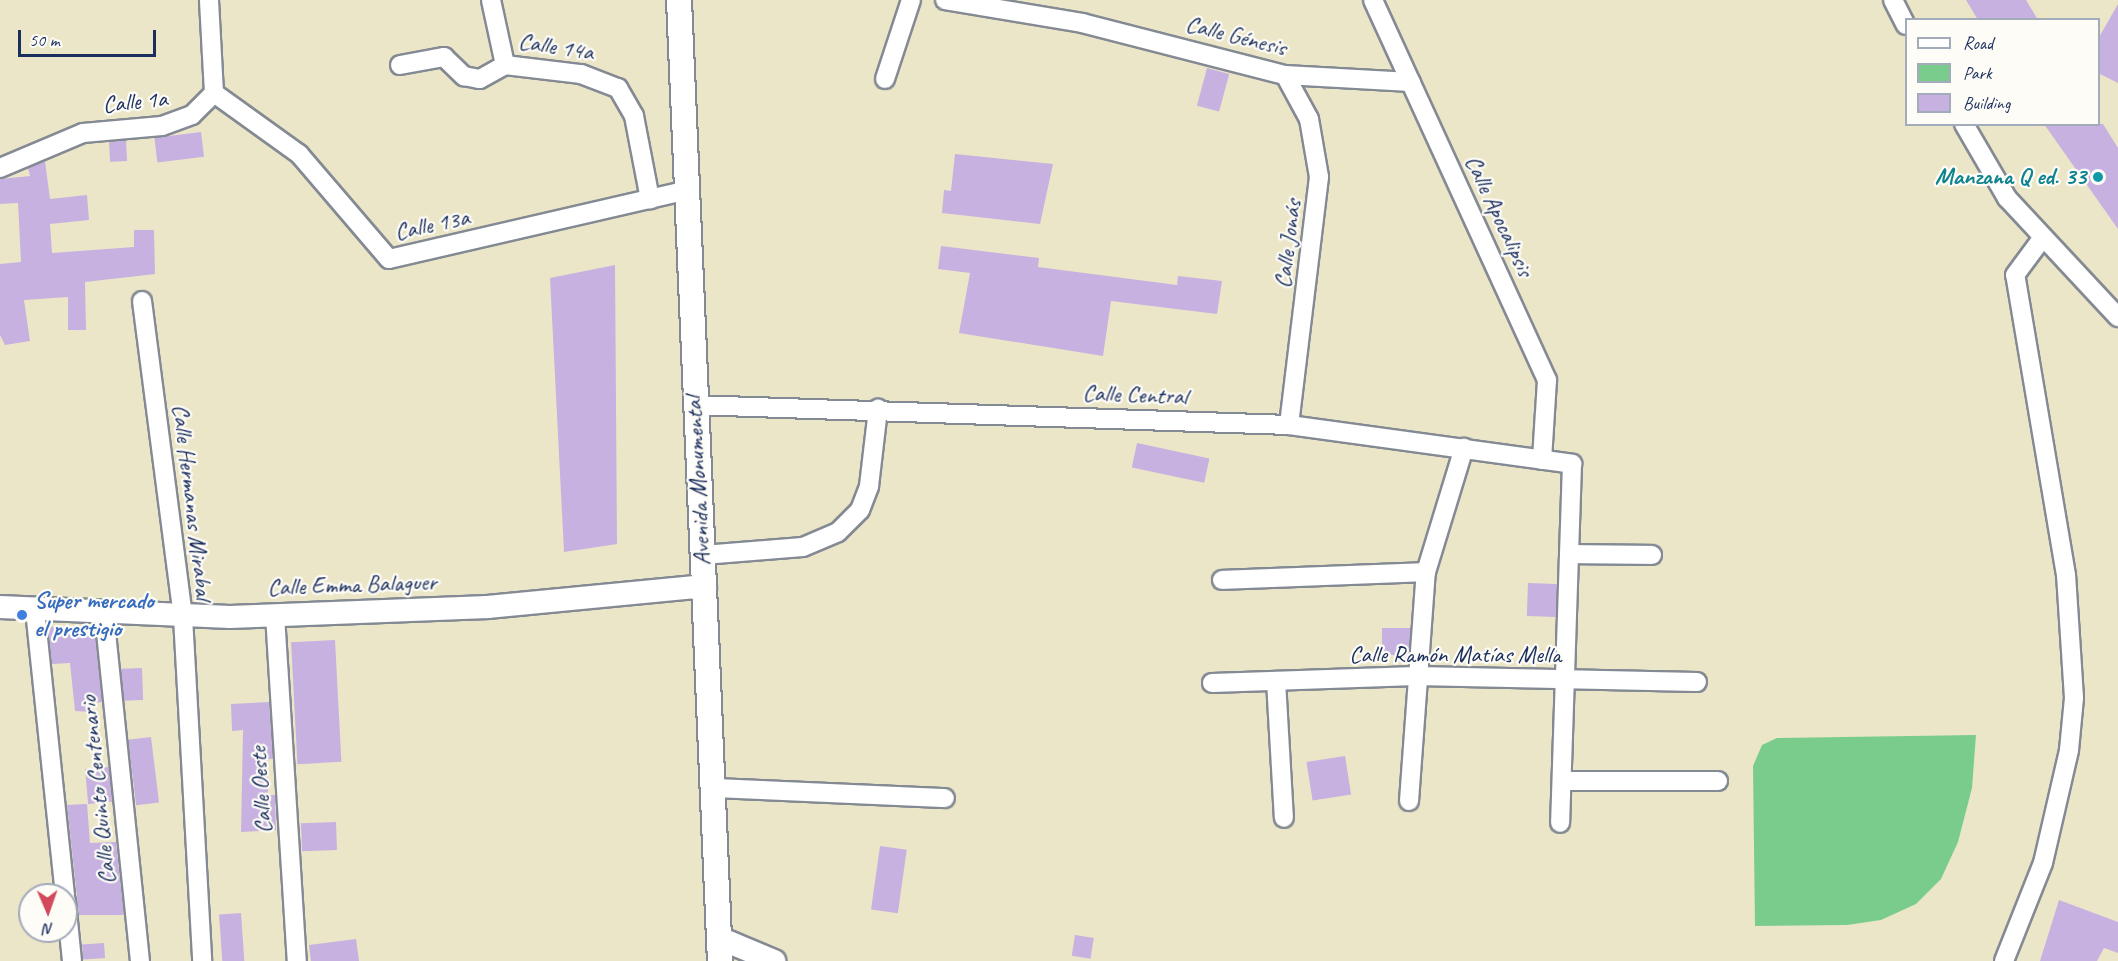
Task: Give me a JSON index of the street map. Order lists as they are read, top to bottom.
{
  "streets": {
    "main road": ["Avenida Monumental"],
    "street": [
      "Calle Génesis",
      "Calle 14a",
      "Calle 1a",
      "Calle Apocalipsis",
      "Calle 13a",
      "Calle Jonás",
      "Calle Central",
      "Calle Hermanas Mirabal",
      "Calle Emma Balaguer",
      "Calle Ramón Matías Mella",
      "Calle Quinto Centenario",
      "Calle Oeste"
    ]
  },
  "crossings": [
    ["Calle Génesis", "Calle Apocalipsis"],
    ["Calle Génesis", "Calle Jonás"],
    ["Calle 14a", "Calle 13a"],
    ["Calle 1a", "Calle 13a"],
    ["Calle Apocalipsis", "Calle Central"],
    ["Calle 13a", "Avenida Monumental"],
    ["Calle Jonás", "Calle Central"],
    ["Calle Central", "Avenida Monumental"],
    ["Avenida Monumental", "Calle Emma Balaguer"],
    ["Calle Hermanas Mirabal", "Calle Emma Balaguer"],
    ["Calle Emma Balaguer", "Calle Quinto Centenario"],
    ["Calle Emma Balaguer", "Calle Oeste"]
  ],
  "places": ["Manzana Q ed. 33", "Super mercado el prestigio"],
  "legend": ["Road", "Park", "Building"],
  "scale_bar": "50 m",
  "north": "bottom"
}
